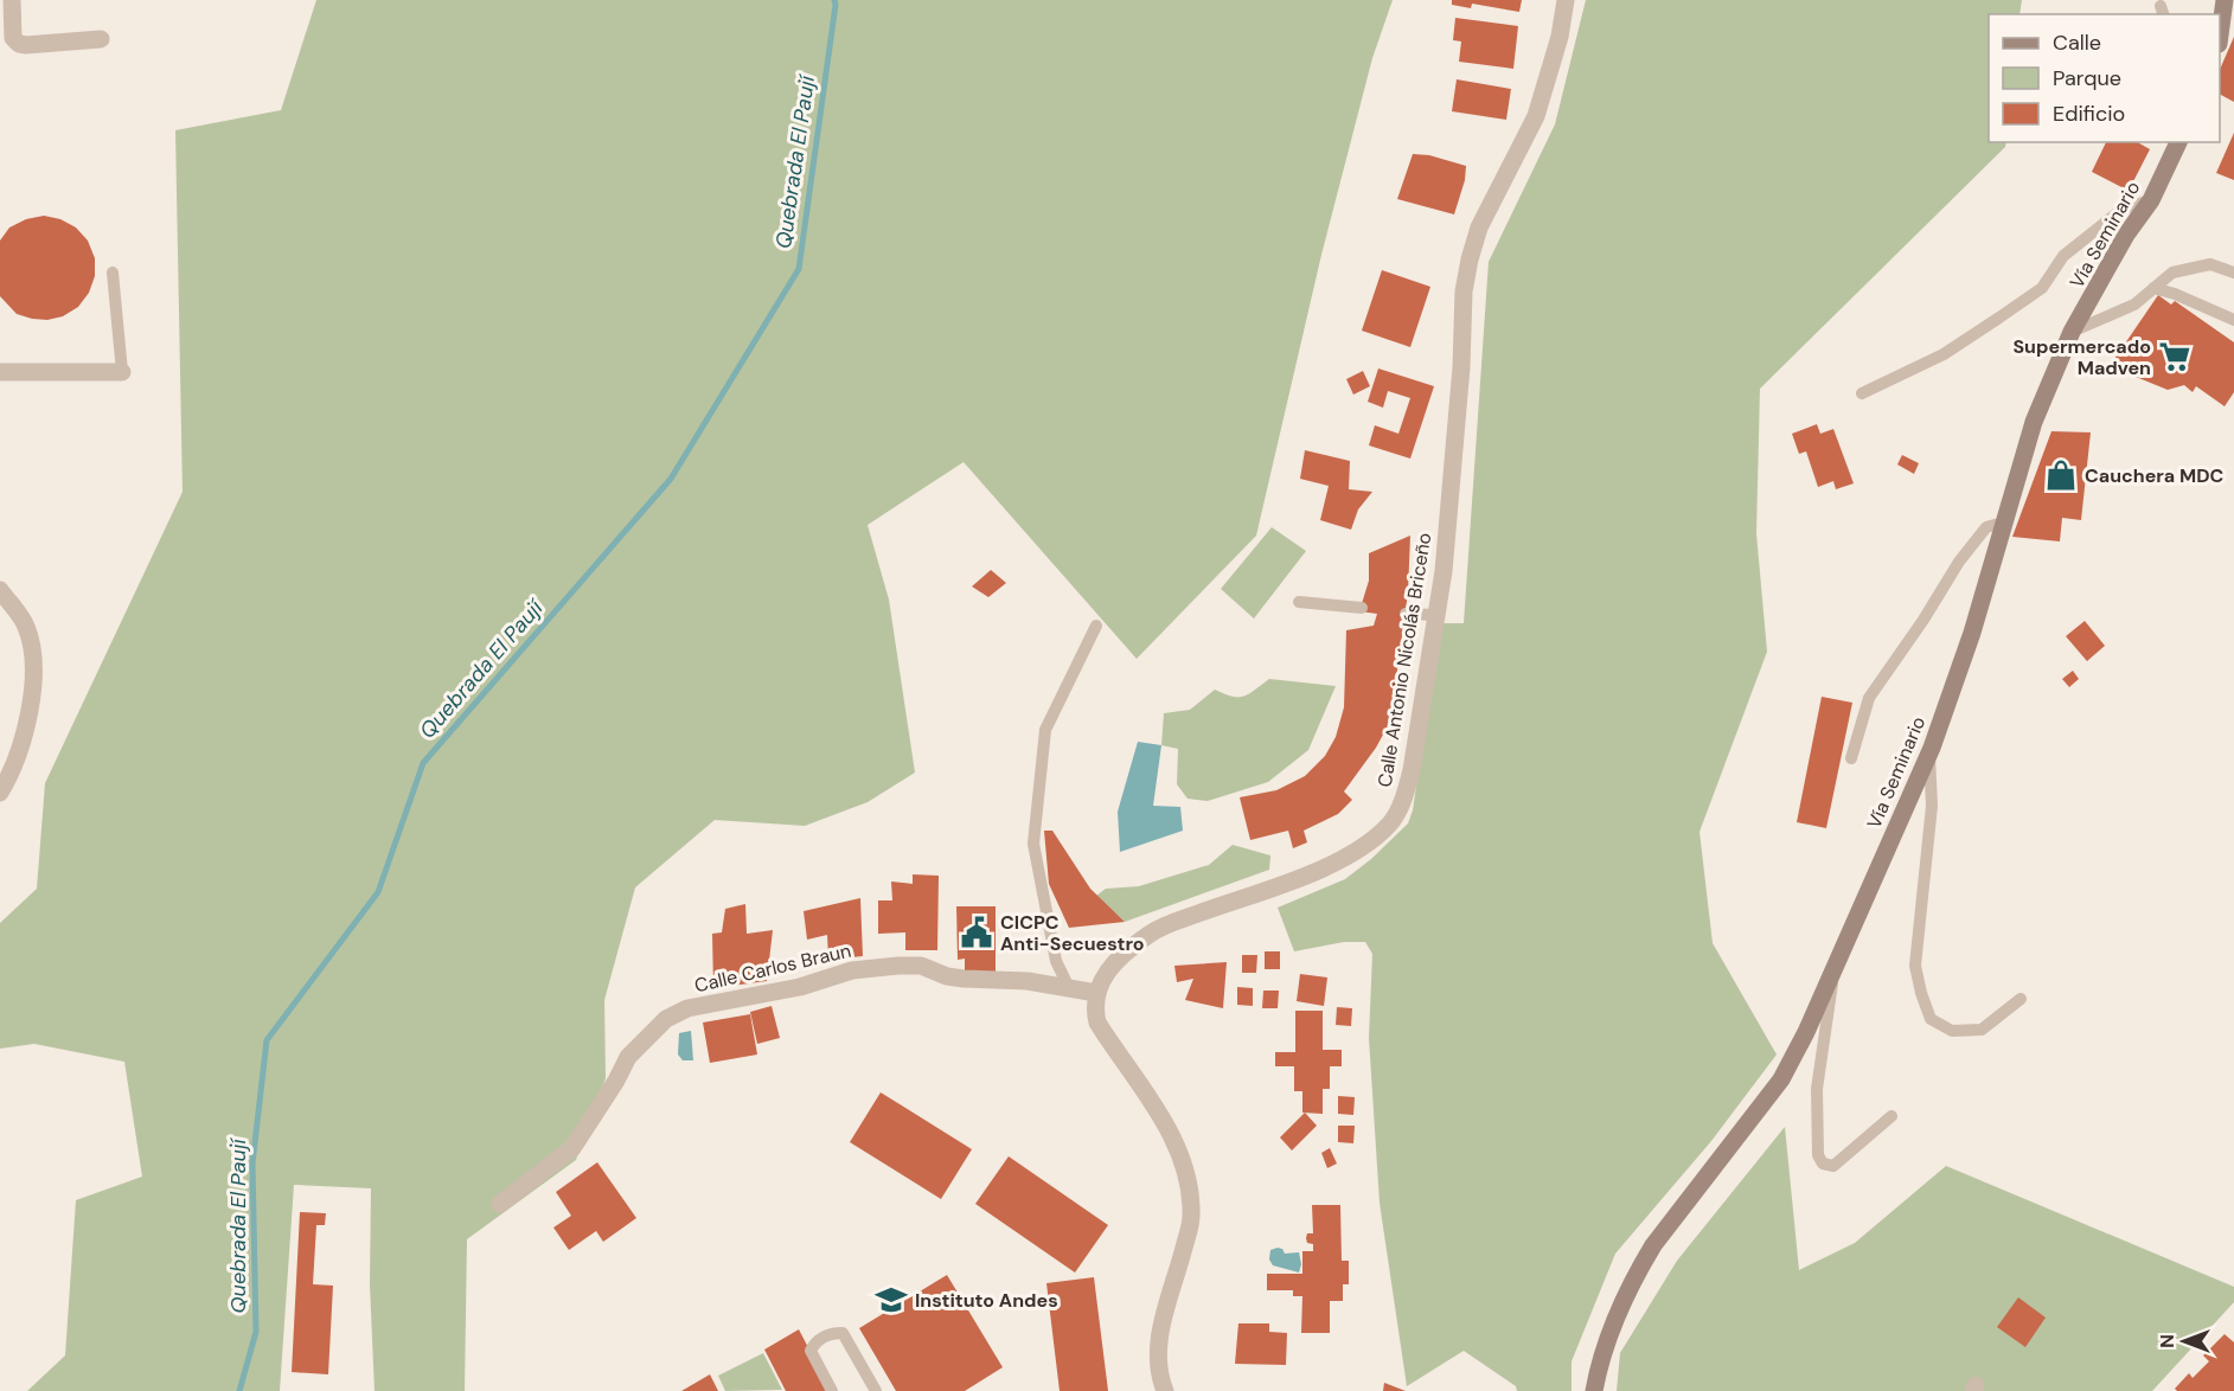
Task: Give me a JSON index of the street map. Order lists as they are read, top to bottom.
{
  "streets": {
    "main road": ["Vía Seminario"],
    "street": ["Calle Antonio Nicolás Briceño", "Calle Carlos Braun"]
  },
  "crossings": [
    ["Calle Antonio Nicolás Briceño", "Calle Carlos Braun"]
  ],
  "water": ["Quebrada El Paují"],
  "places": {
    "supermarket": ["Supermercado Madven"],
    "shop": ["Cauchera MDC"],
    "public building": ["CICPC Anti-Secuestro"],
    "school or university": ["Instituto Andes"]
  },
  "legend": ["Calle", "Parque", "Edificio"],
  "north": "left"
}
